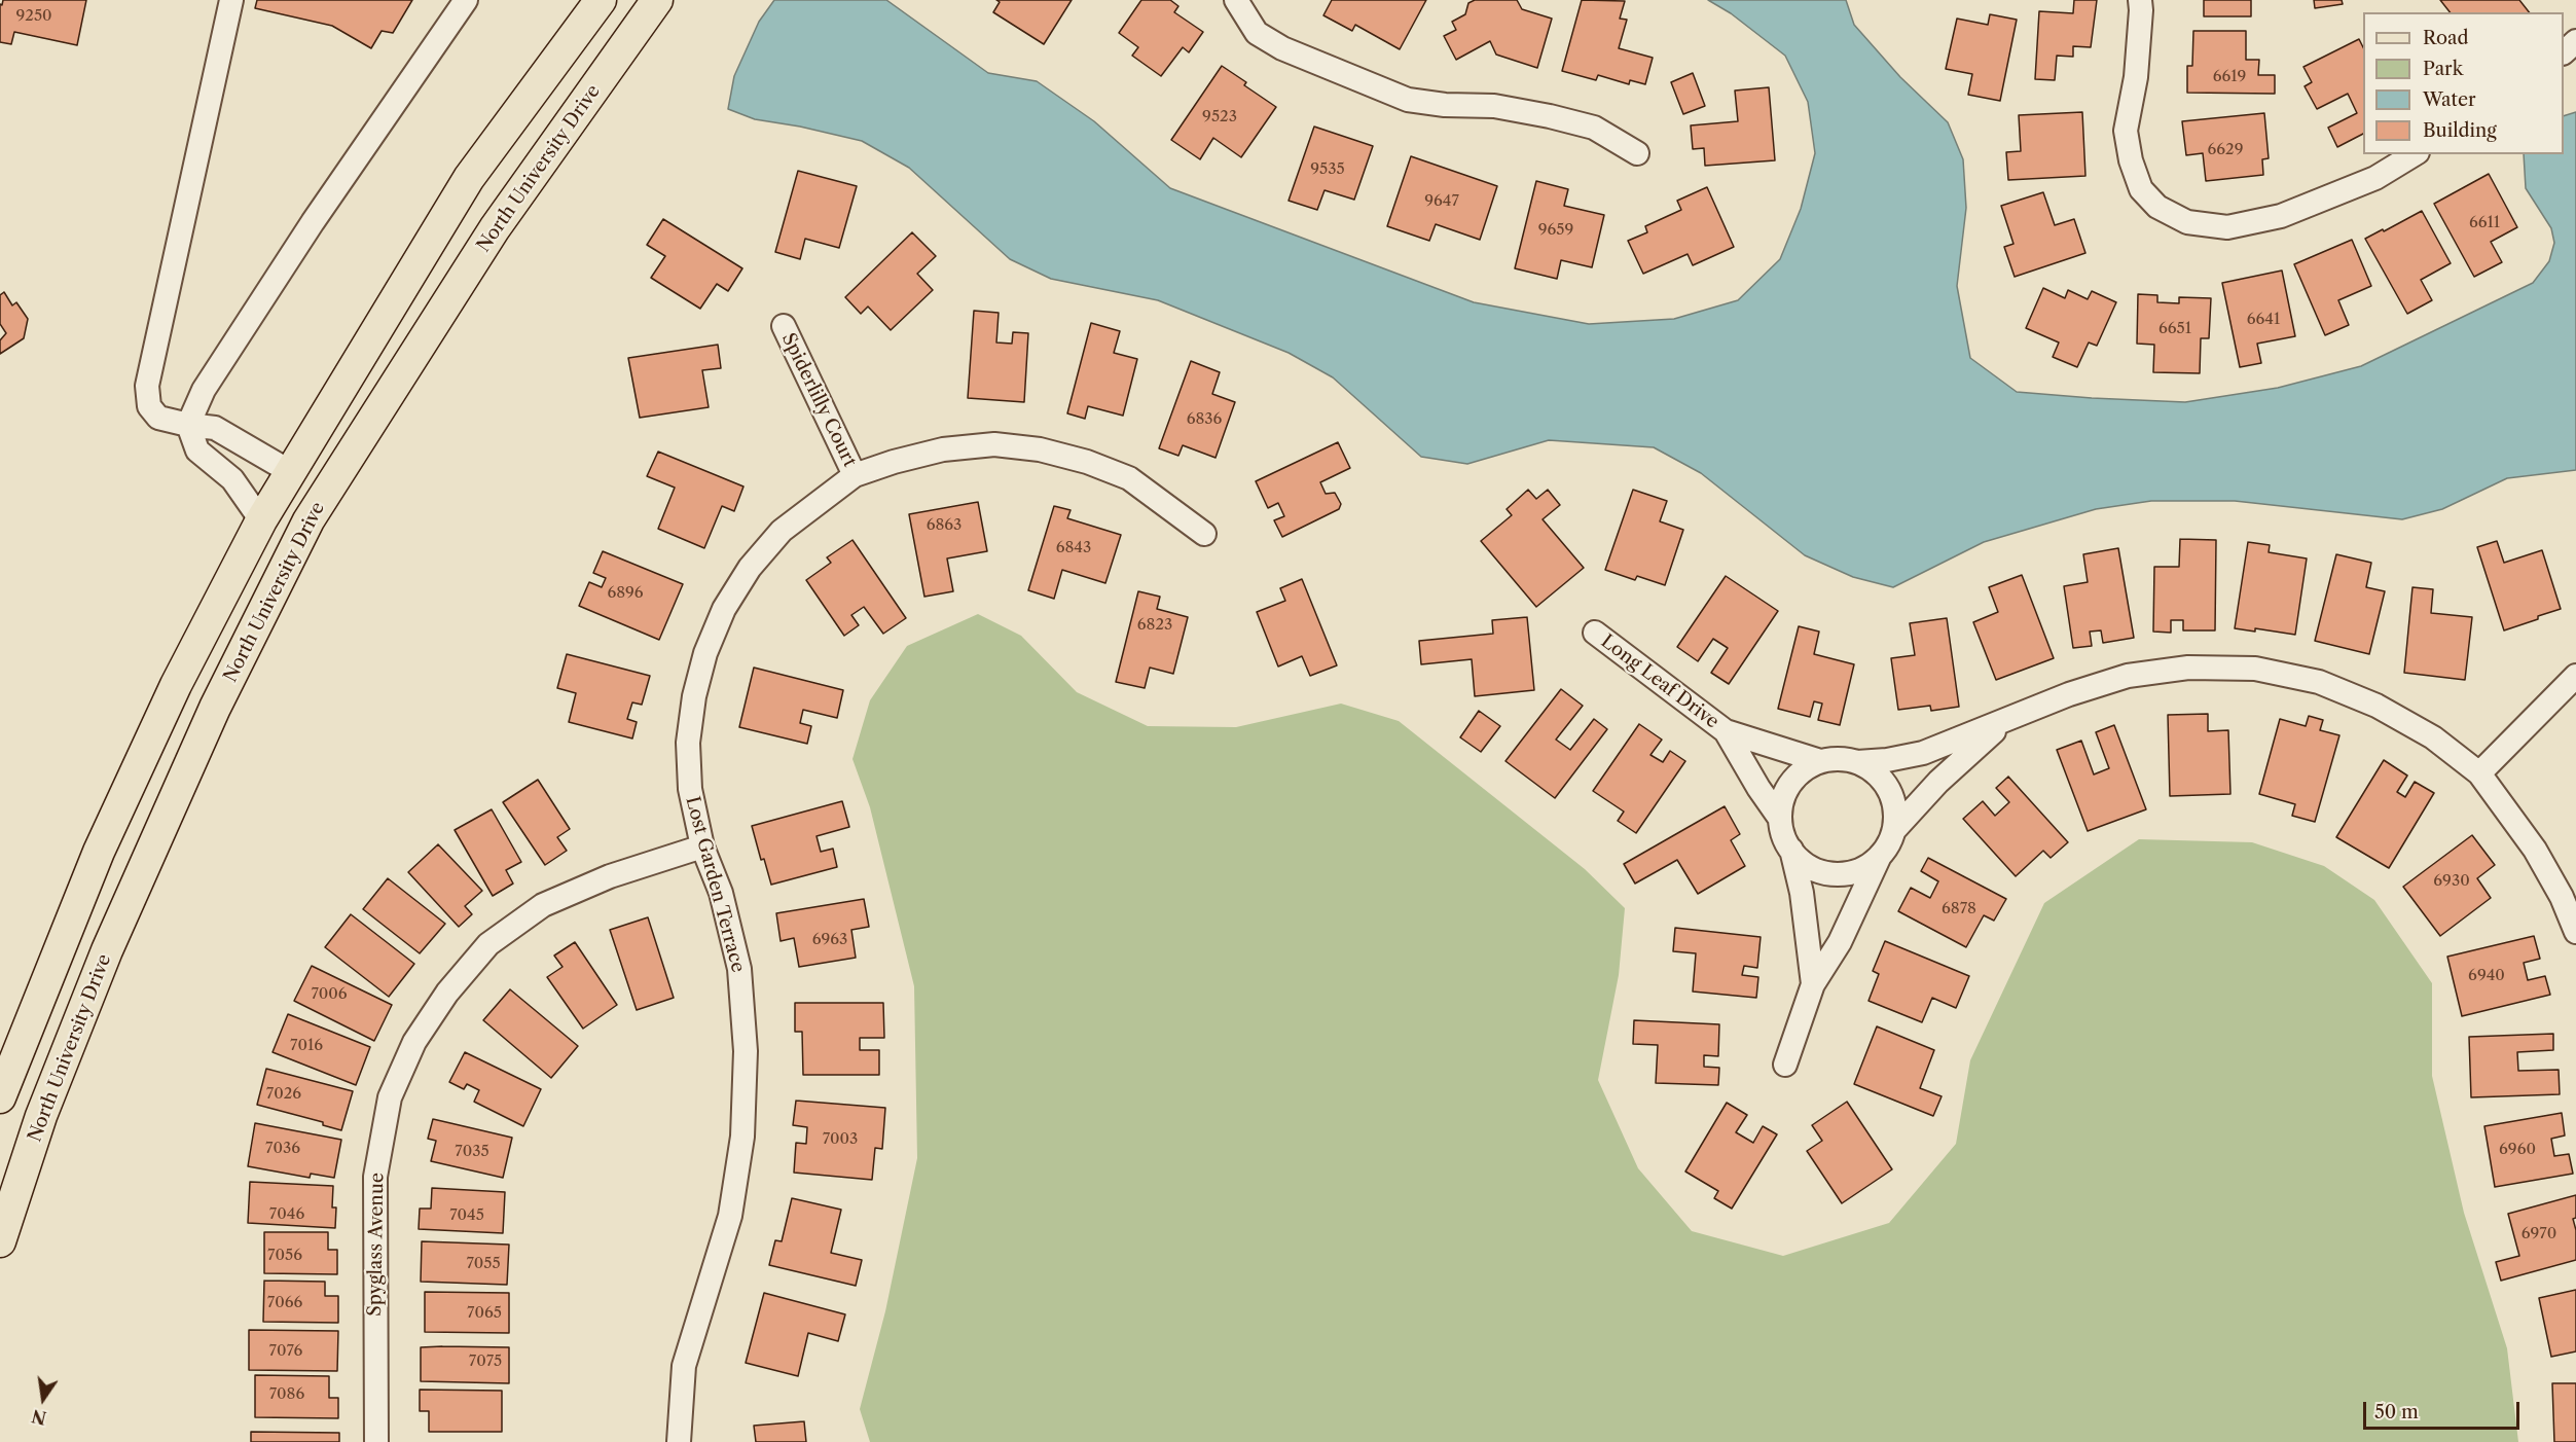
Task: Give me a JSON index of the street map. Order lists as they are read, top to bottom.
{
  "streets": {
    "main road": ["North University Drive"],
    "street": [
      "Spiderlilly Court",
      "Long Leaf Drive",
      "Lost Garden Terrace",
      "Spyglass Avenue"
    ]
  },
  "crossings": [
    ["Spiderlilly Court", "Lost Garden Terrace"],
    ["Lost Garden Terrace", "Spyglass Avenue"]
  ],
  "house_numbers": [
    "9250",
    "6619",
    "9523",
    "6629",
    "9535",
    "9647",
    "6611",
    "9659",
    "6641",
    "6651",
    "6836",
    "6863",
    "6843",
    "6896",
    "6823",
    "6930",
    "6878",
    "6963",
    "6940",
    "7006",
    "7016",
    "7026",
    "7003",
    "7036",
    "6960",
    "7035",
    "7046",
    "7045",
    "6970",
    "7056",
    "7055",
    "7066",
    "7065",
    "7076",
    "7075",
    "7086"
  ],
  "legend": [
    "Road",
    "Park",
    "Water",
    "Building"
  ],
  "scale_bar": "50 m",
  "north": "bottom"
}
